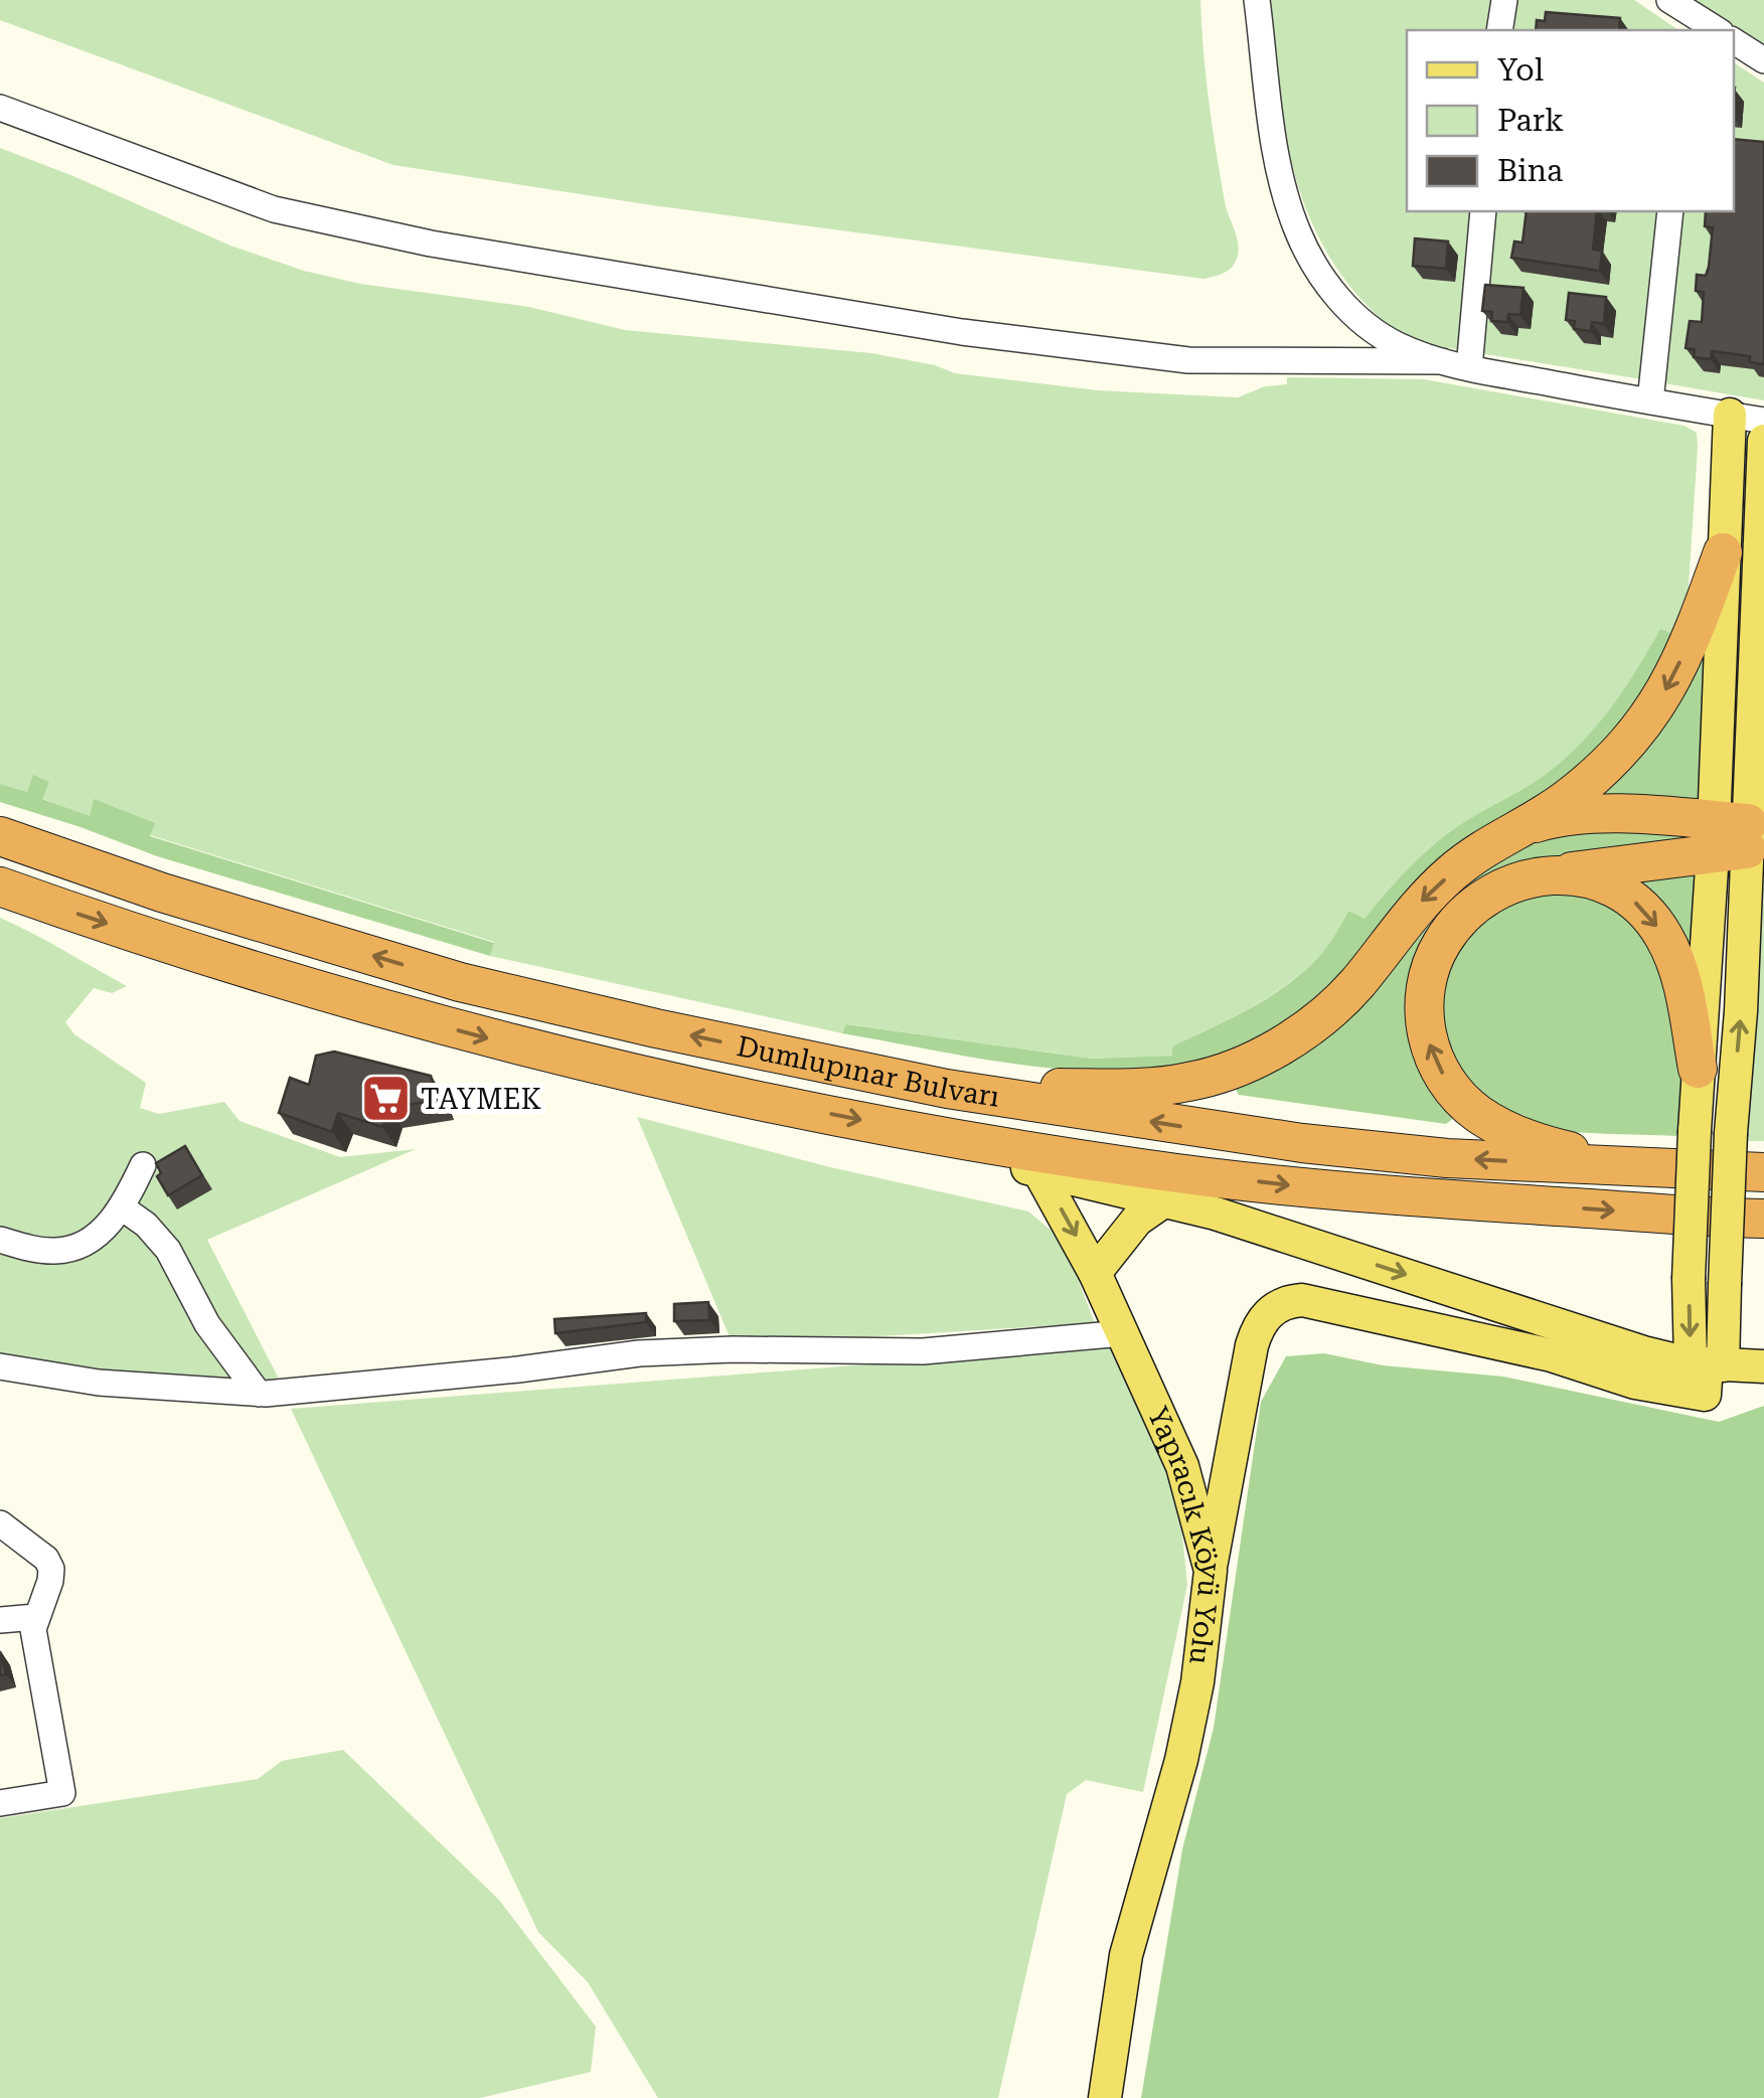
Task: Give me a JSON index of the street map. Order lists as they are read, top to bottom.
{
  "streets": {
    "highway": ["Dumlupınar Bulvarı"],
    "main road": ["Yapracık Köyü Yolu"]
  },
  "places": {
    "supermarket": ["TAYMEK"]
  },
  "legend": ["Yol", "Park", "Bina"]
}
